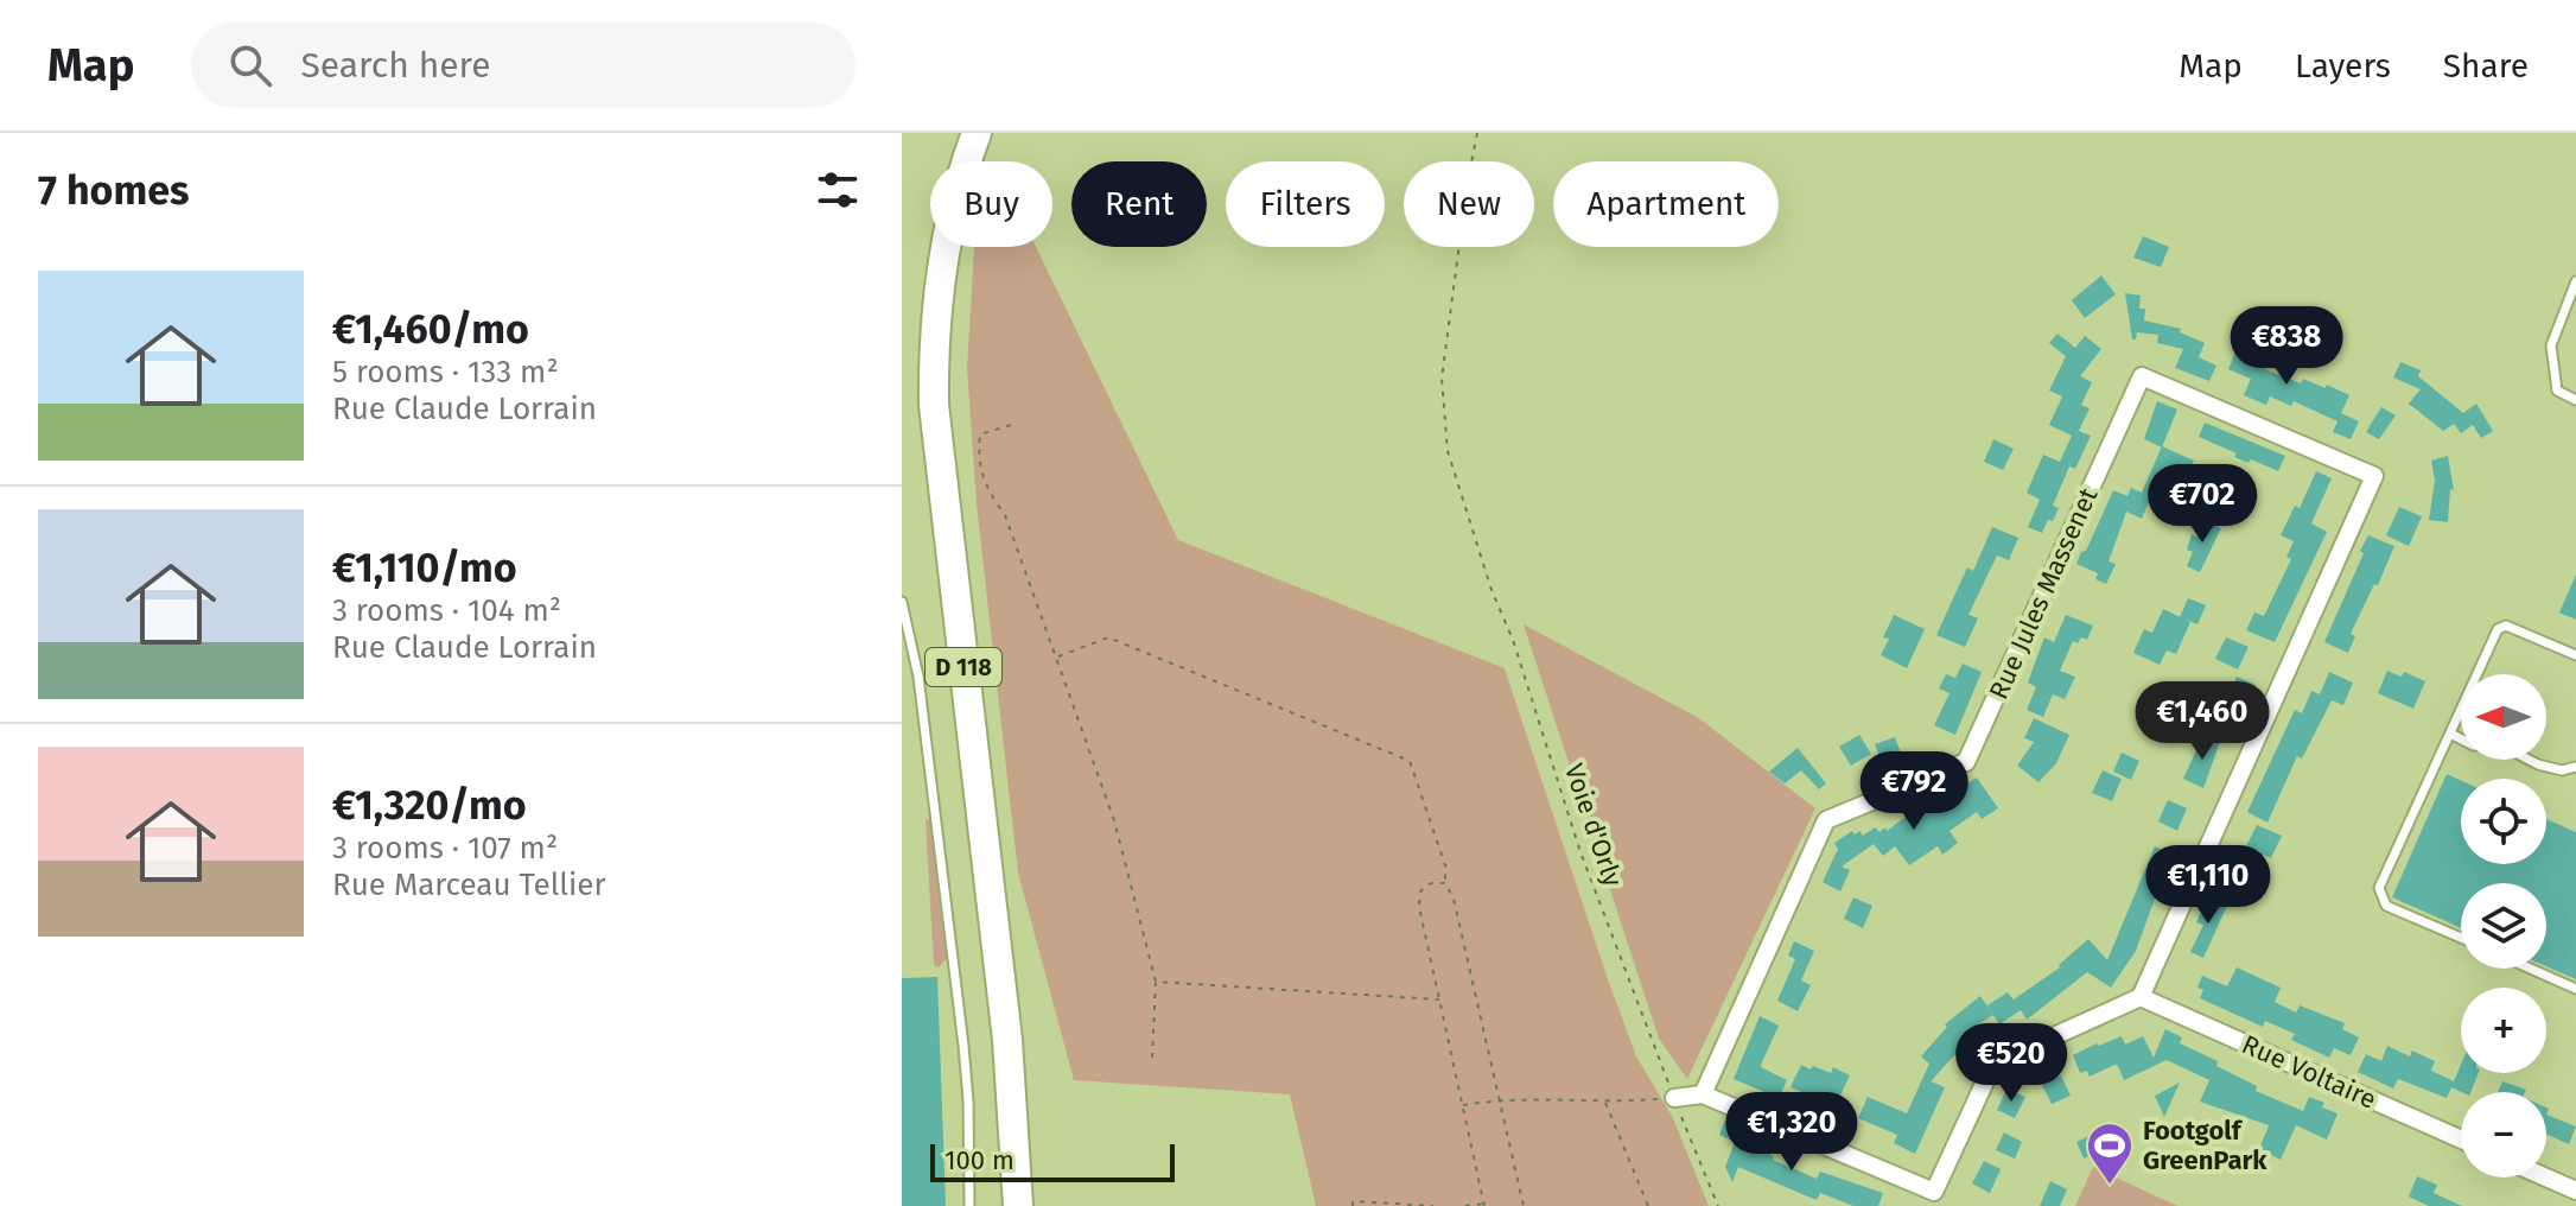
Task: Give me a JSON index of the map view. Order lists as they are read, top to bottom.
{
  "streets": {
    "main road": ["D 118"],
    "street": ["Rue Jules Massenet", "Rue Voltaire"],
    "path": ["Voie d'Orly"]
  },
  "crossings": [
    ["Rue Jules Massenet", "Rue Voltaire"]
  ],
  "places": {
    "sports": ["Footgolf GreenPark"]
  },
  "scale_bar": "100 m",
  "north": "left",
  "page": {
    "header": "Map",
    "search": "Search here",
    "nav": ["Map", "Layers", "Share"],
    "heading": "7 homes",
    "chip": [
      "Buy",
      "Rent",
      "Filters",
      "New",
      "Apartment"
    ],
    "list": [
      {
        "name": "€1,460/mo",
        "note": "5 rooms · 133 m² · Rue Claude Lorrain"
      },
      {
        "name": "€1,110/mo",
        "note": "3 rooms · 104 m² · Rue Claude Lorrain"
      },
      {
        "name": "€1,320/mo",
        "note": "3 rooms · 107 m² · Rue Marceau Tellier"
      }
    ],
    "price": [
      "€838",
      "€702",
      "€1,460",
      "€792",
      "€1,110",
      "€520",
      "€1,320"
    ],
    "map_buttons": ["+", "−"],
    "scale": "100 m"
  }
}
